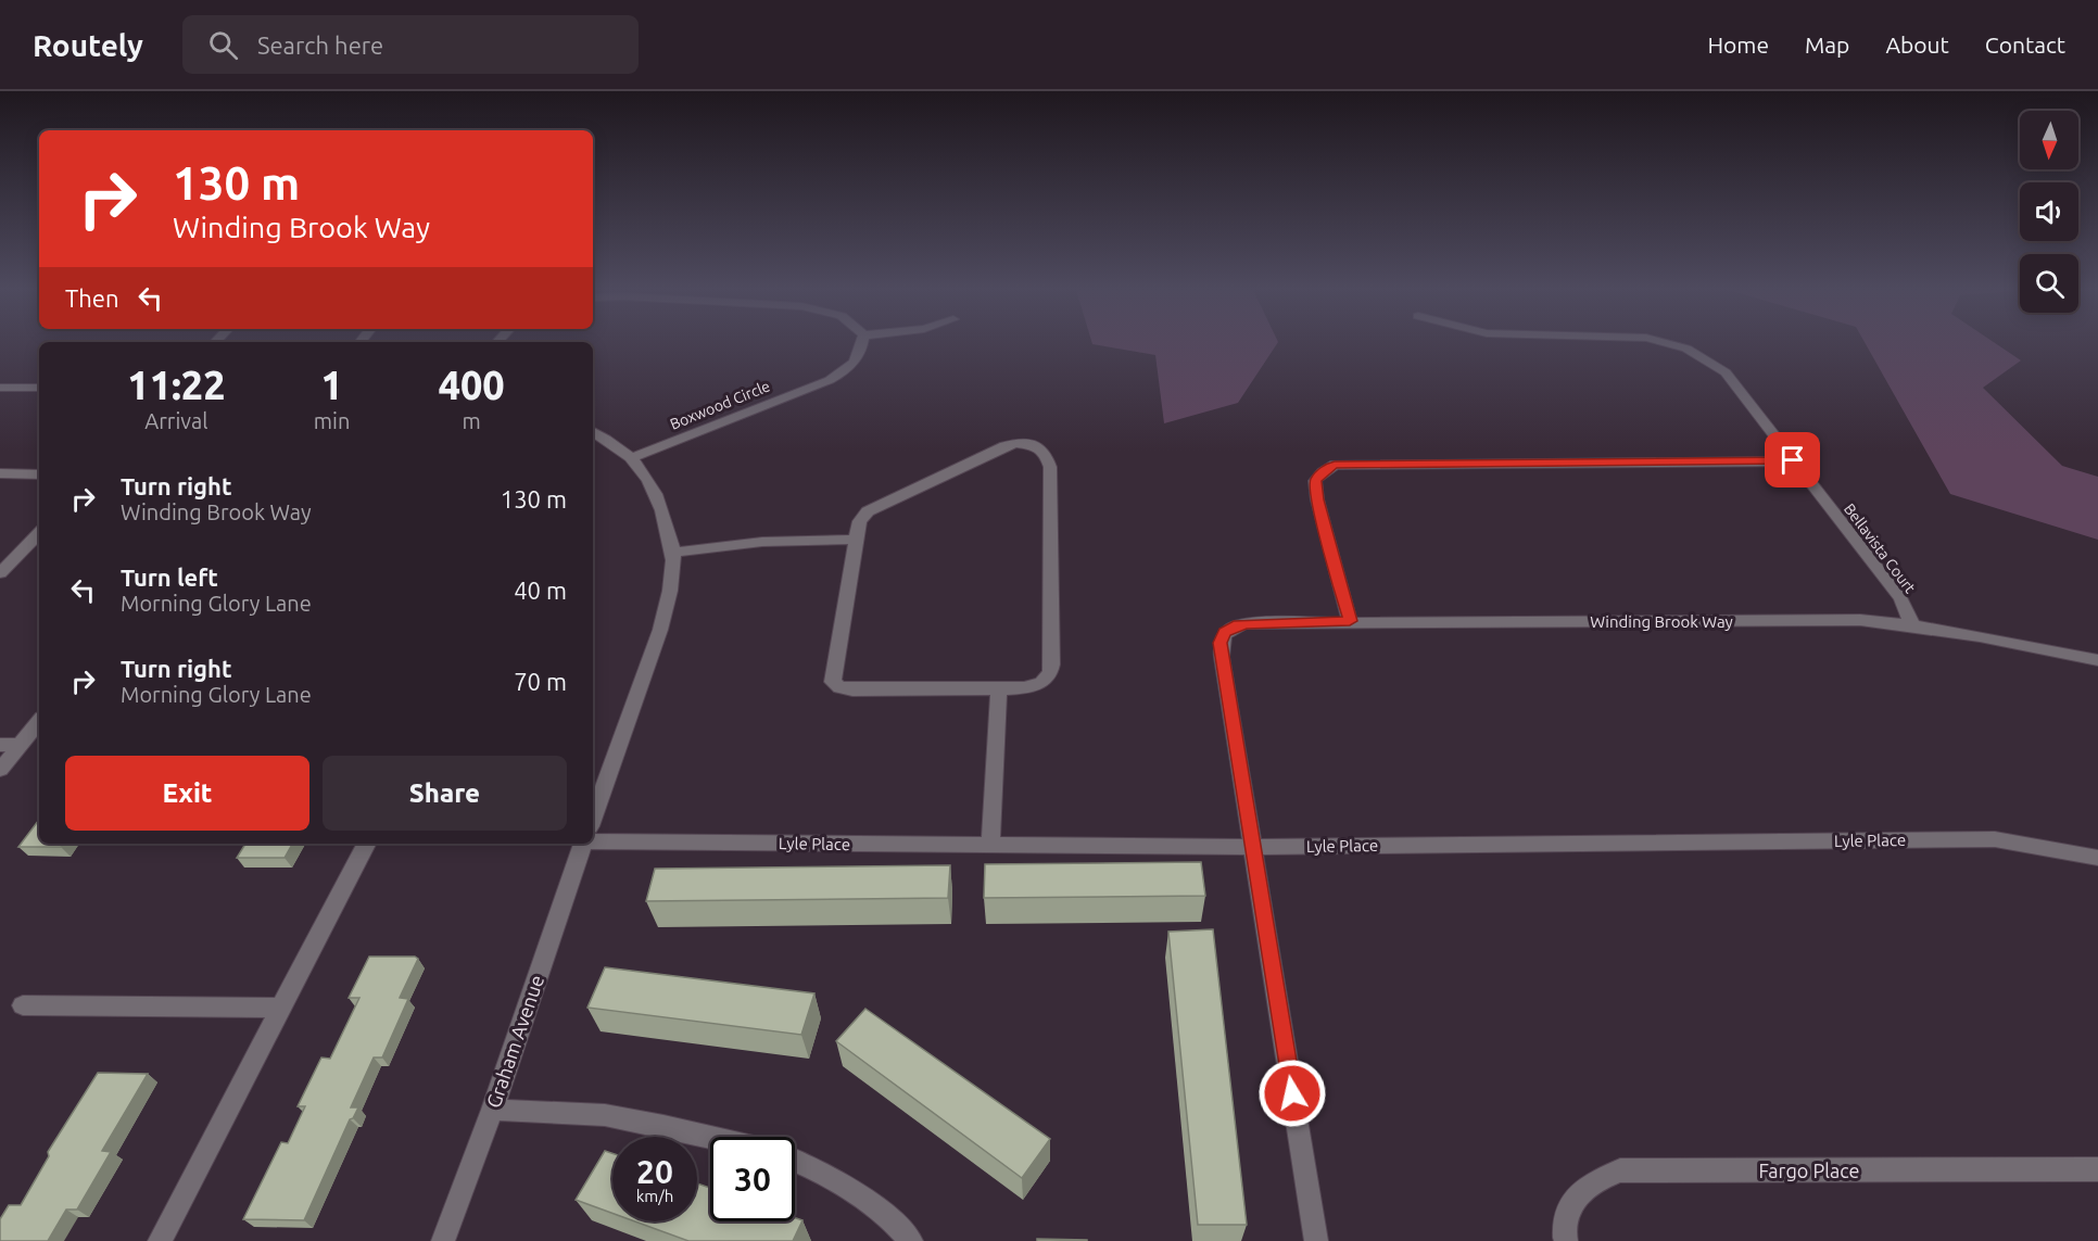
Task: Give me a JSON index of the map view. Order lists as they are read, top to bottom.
{
  "streets": {
    "street": [
      "Boxwood Circle",
      "Bellavista Court",
      "Winding Brook Way",
      "Lyle Place",
      "Graham Avenue",
      "Fargo Place"
    ]
  },
  "crossings": [
    ["Boxwood Circle", "Graham Avenue"],
    ["Bellavista Court", "Winding Brook Way"],
    ["Winding Brook Way", "Lyle Place"]
  ],
  "north": "bottom",
  "page": {
    "header": "Routely",
    "search": "Search here",
    "nav": [
      "Home",
      "Map",
      "About",
      "Contact"
    ],
    "turn": ["130 m", "Winding Brook Way"],
    "then": "Then",
    "eta": [
      "11:22",
      "Arrival",
      "1",
      "min",
      "400",
      "m"
    ],
    "list": [
      {
        "name": "Turn right",
        "note": "Winding Brook Way",
        "value": "130 m"
      },
      {
        "name": "Turn left",
        "note": "Morning Glory Lane",
        "value": "40 m"
      },
      {
        "name": "Turn right",
        "note": "Morning Glory Lane",
        "value": "70 m"
      }
    ],
    "buttons": ["Exit", "Share"],
    "speed": "20 km/h",
    "limit": "30"
  }
}
